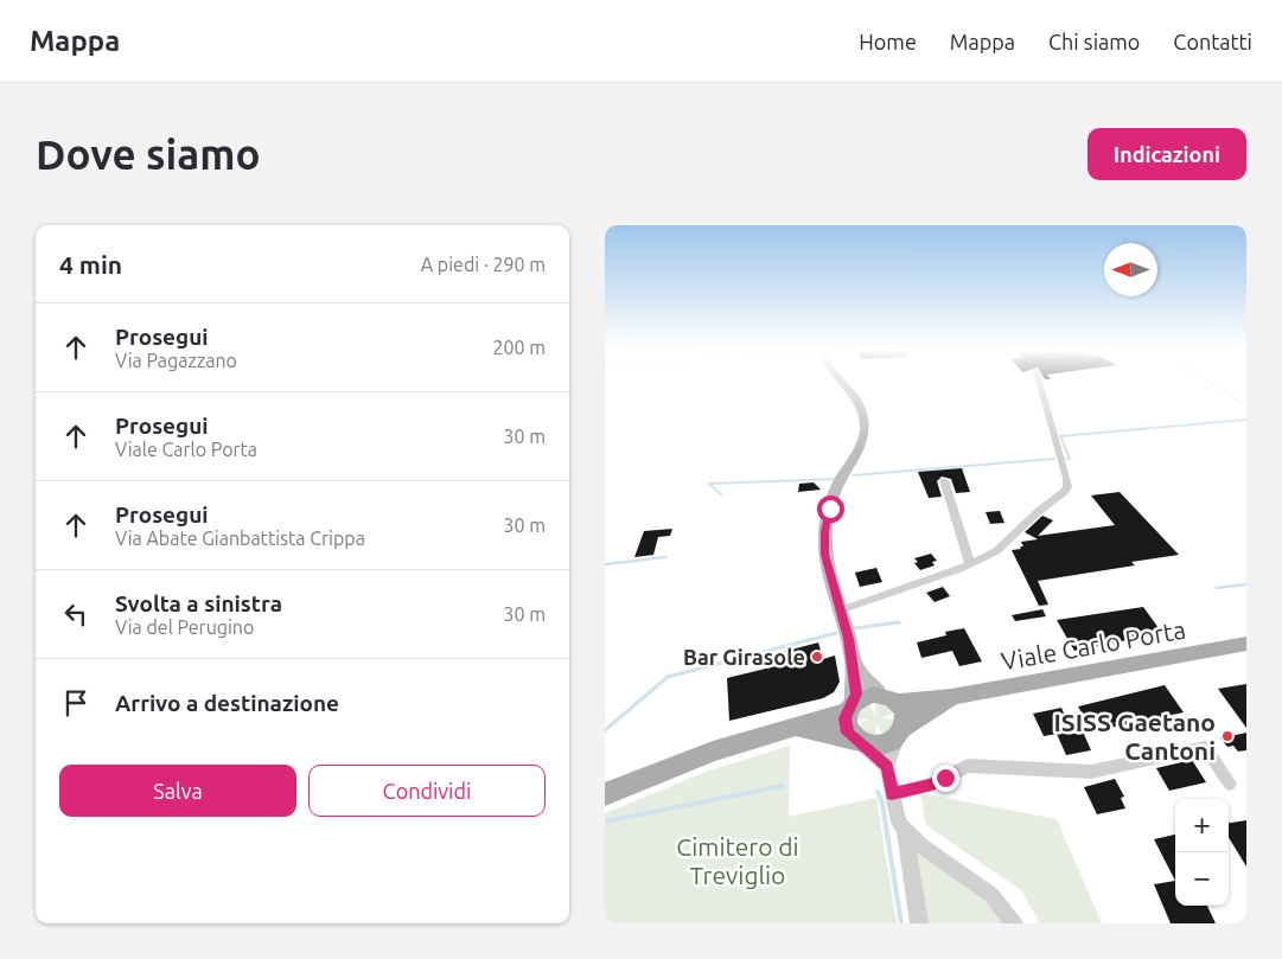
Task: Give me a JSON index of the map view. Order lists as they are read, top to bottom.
{
  "streets": {
    "main road": ["Viale Carlo Porta"]
  },
  "parks": ["Cimitero di Treviglio"],
  "places": ["Bar Girasole", "ISISS Gaetano Cantoni"],
  "north": "left",
  "page": {
    "header": "Mappa",
    "nav": [
      "Home",
      "Mappa",
      "Chi siamo",
      "Contatti"
    ],
    "buttons": [
      "Indicazioni",
      ["Salva", "Condividi"]
    ],
    "title": "Dove siamo",
    "heading": ["4 min", "A piedi · 290 m"],
    "list": [
      ["Prosegui", "Via Pagazzano", "200 m"],
      ["Prosegui", "Viale Carlo Porta", "30 m"],
      ["Prosegui", "Via Abate Gianbattista Crippa", "30 m"],
      ["Svolta a sinistra", "Via del Perugino", "30 m"],
      "Arrivo a destinazione"
    ],
    "map_buttons": ["+", "−"]
  }
}
